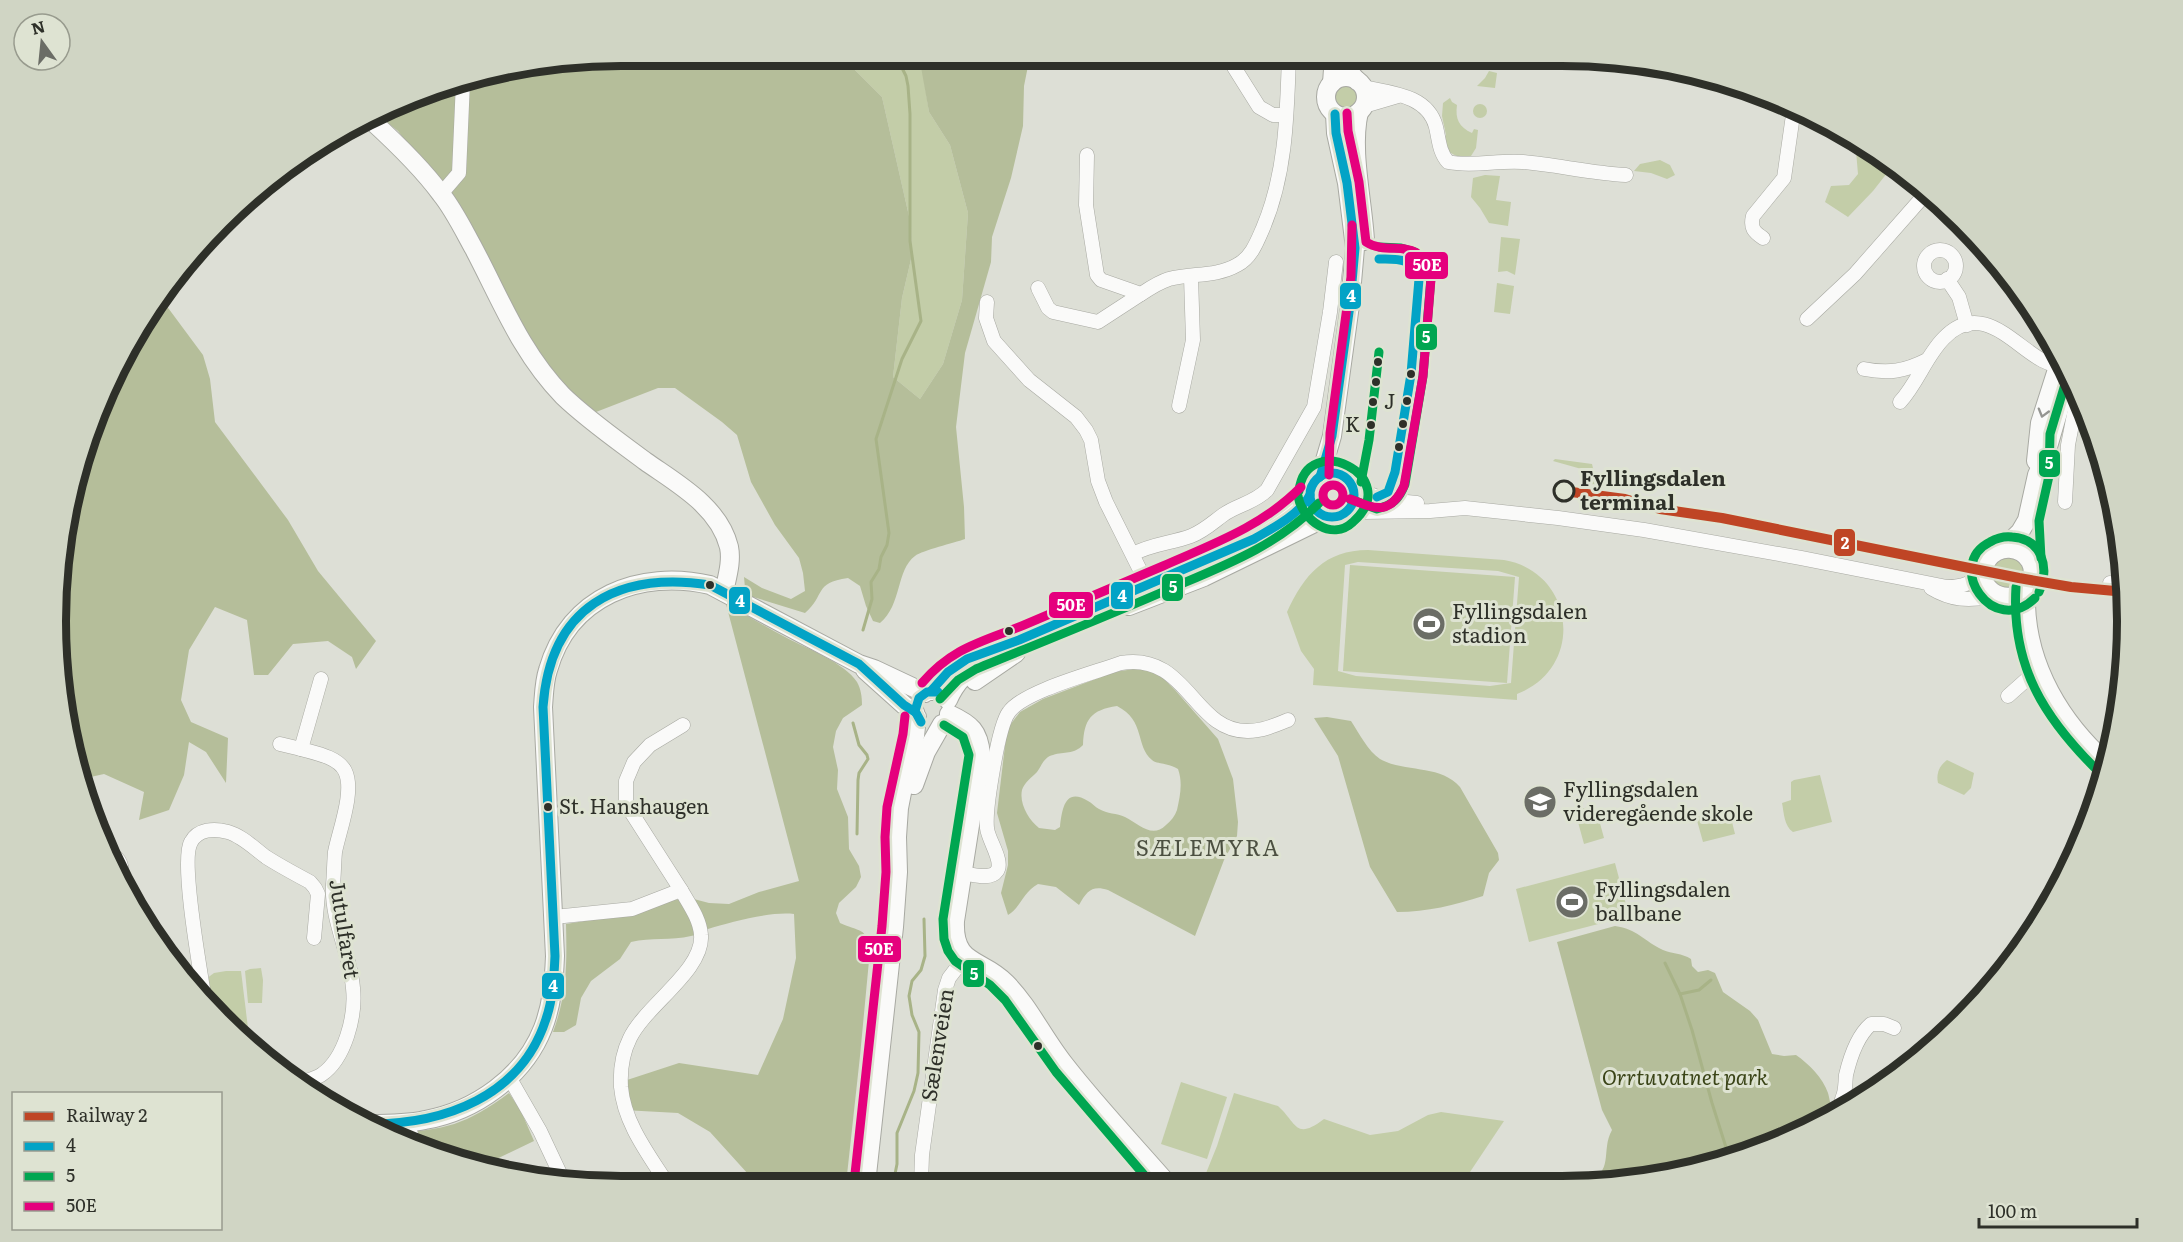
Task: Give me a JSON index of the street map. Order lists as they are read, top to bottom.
{
  "streets": {
    "street": ["Jutulfaret", "Sælenveien"]
  },
  "districts": ["SÆLEMYRA"],
  "parks": ["Orrtuvatnet park"],
  "places": {
    "other": [
      "J",
      "K",
      "Fyllingsdalen terminal",
      "St. Hanshaugen"
    ],
    "sports": ["Fyllingsdalen stadion", "Fyllingsdalen ballbane"],
    "school or university": ["Fyllingsdalen videregående skole"]
  },
  "lines": [
    "transit line 50E",
    "transit line 4",
    "transit line 5",
    "rail line 2"
  ],
  "legend": [
    "Railway 2",
    "4",
    "5",
    "50E"
  ],
  "scale_bar": "100 m",
  "north": "top"
}
